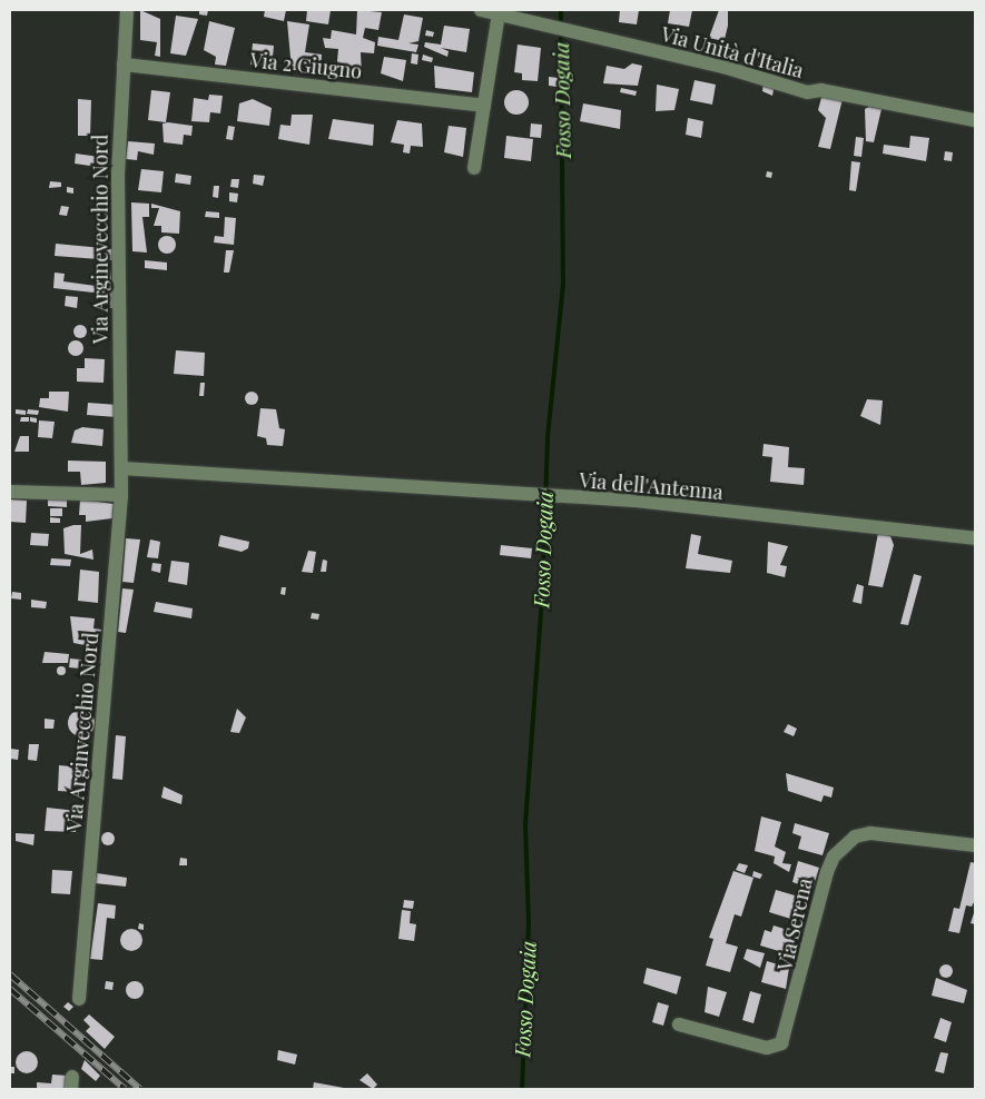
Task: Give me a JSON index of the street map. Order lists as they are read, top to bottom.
{
  "streets": {
    "street": [
      "Via Unità d'Italia",
      "Via 2 Giugno",
      "Via Arginevecchio Nord",
      "Via dell'Antenna",
      "Via Arginvecchio Nord",
      "Via Serena"
    ]
  },
  "crossings": [
    ["Via 2 Giugno", "Via Arginevecchio Nord"],
    ["Via Arginevecchio Nord", "Via dell'Antenna"],
    ["Via Arginevecchio Nord", "Via Arginvecchio Nord"],
    ["Via dell'Antenna", "Via Arginvecchio Nord"]
  ],
  "water": ["Fosso Dogaia"]
}
